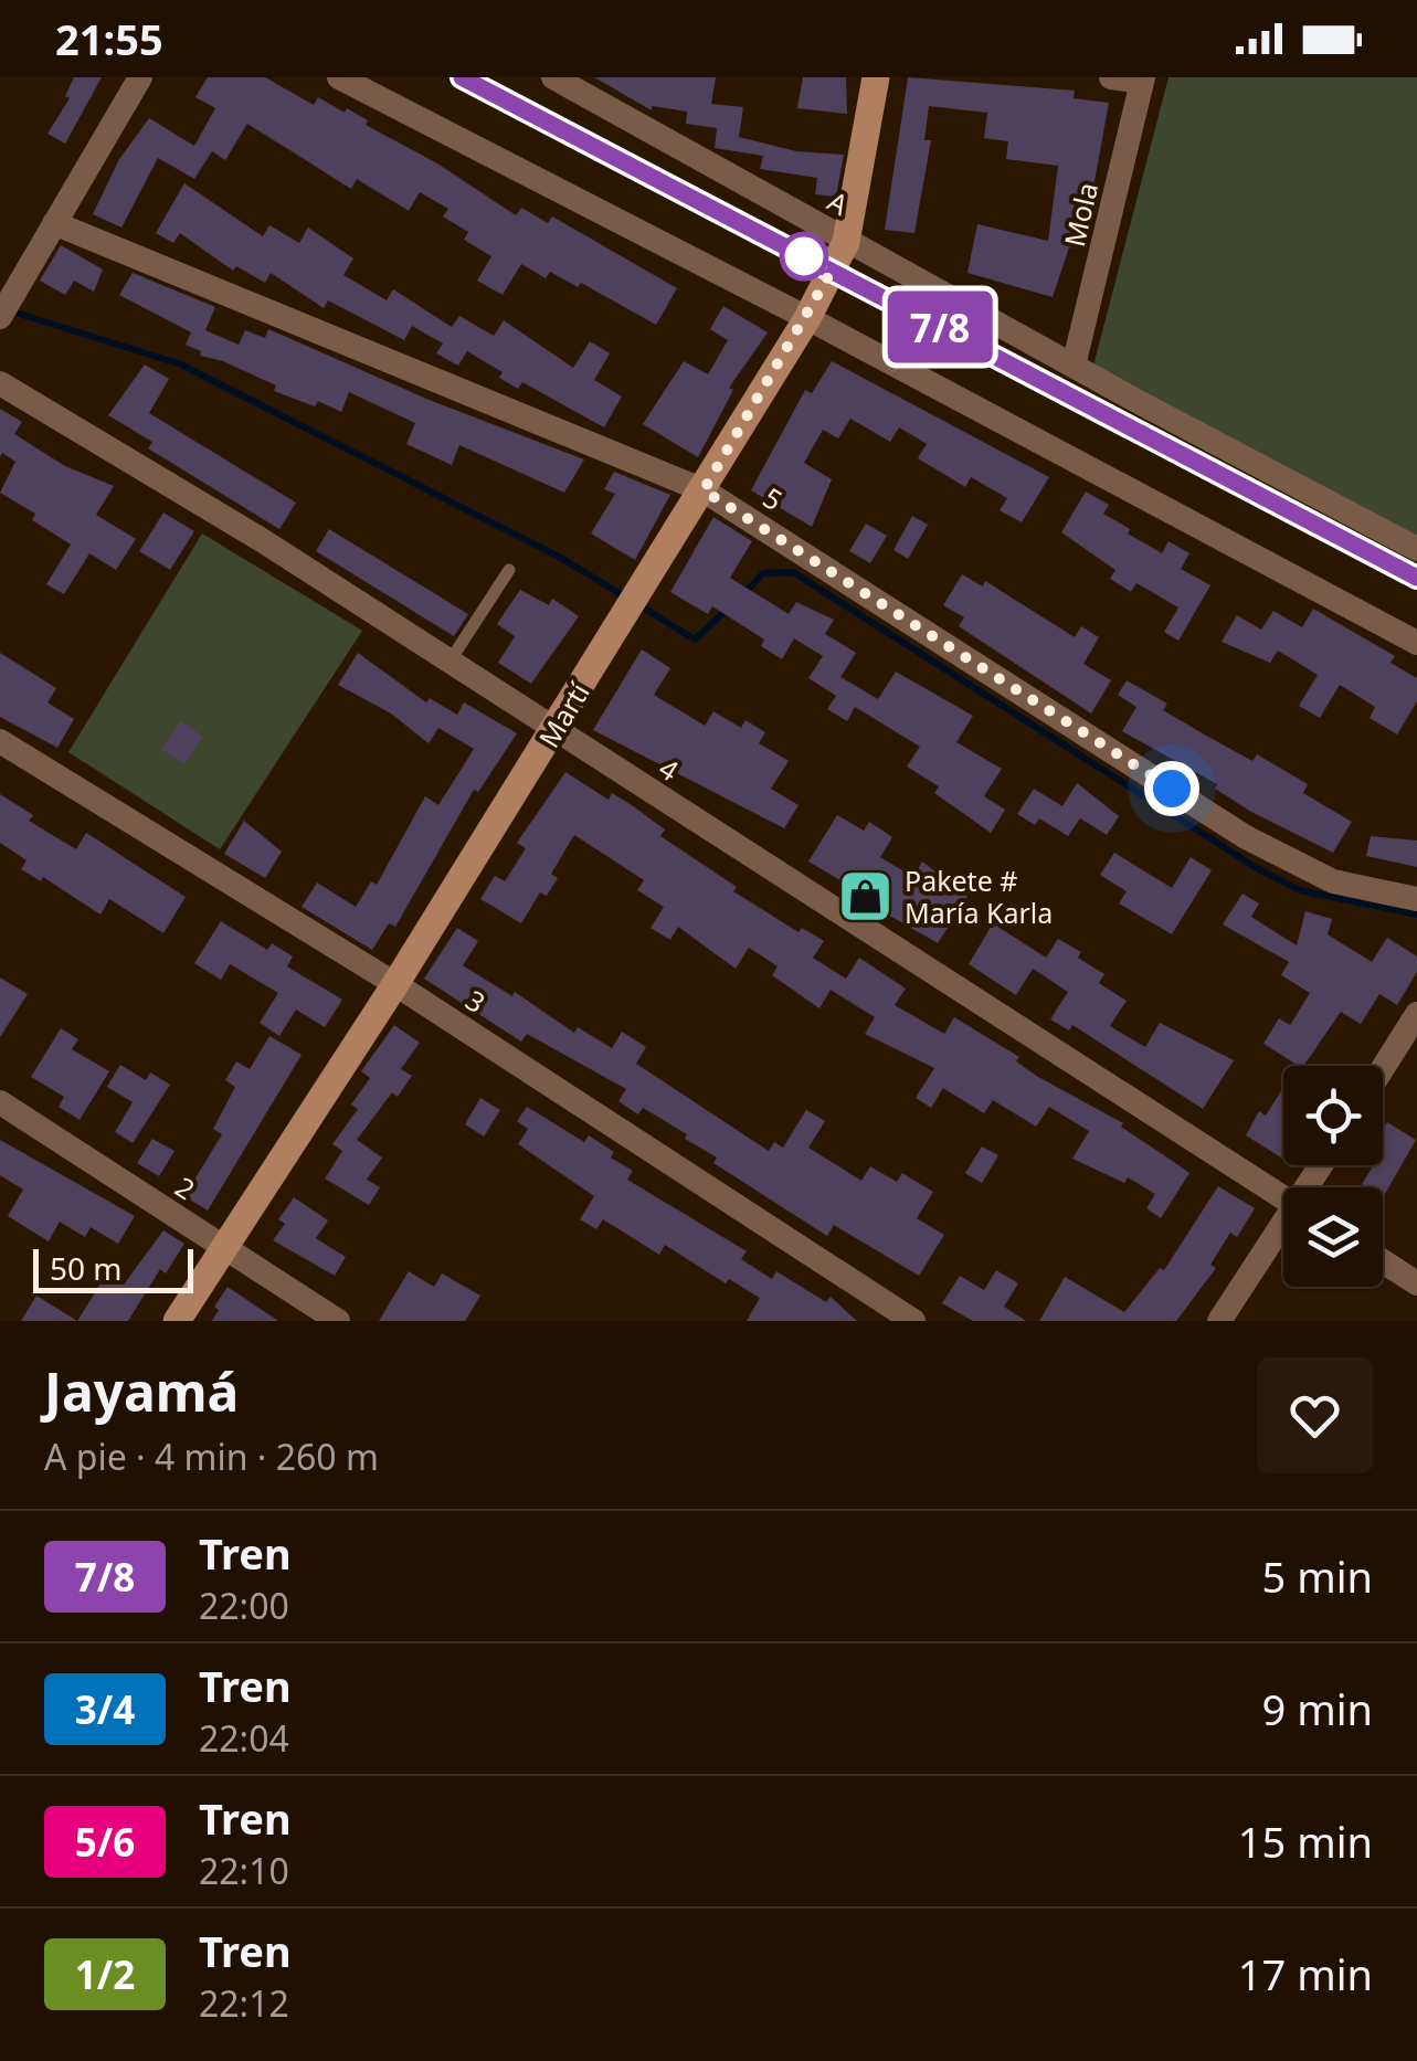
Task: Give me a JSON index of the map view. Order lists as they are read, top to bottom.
{
  "streets": {
    "street": [
      "A",
      "Mola",
      "5",
      "Martí",
      "4",
      "3",
      "2"
    ]
  },
  "crossings": [
    ["A", "Mola"],
    ["A", "Martí"],
    ["5", "Martí"],
    ["Martí", "4"],
    ["Martí", "3"],
    ["Martí", "2"]
  ],
  "places": {
    "shop": ["Pakete # María Karla"]
  },
  "scale_bar": "50 m",
  "page": {
    "status": "21:55",
    "on_map": "7/8",
    "scale": "50 m",
    "heading": ["Jayamá", "A pie · 4 min · 260 m"],
    "list": [
      {
        "mark": "7/8",
        "name": "Tren",
        "note": "22:00",
        "value": "5 min"
      },
      {
        "mark": "3/4",
        "name": "Tren",
        "note": "22:04",
        "value": "9 min"
      },
      {
        "mark": "5/6",
        "name": "Tren",
        "note": "22:10",
        "value": "15 min"
      },
      {
        "mark": "1/2",
        "name": "Tren",
        "note": "22:12",
        "value": "17 min"
      }
    ]
  }
}
